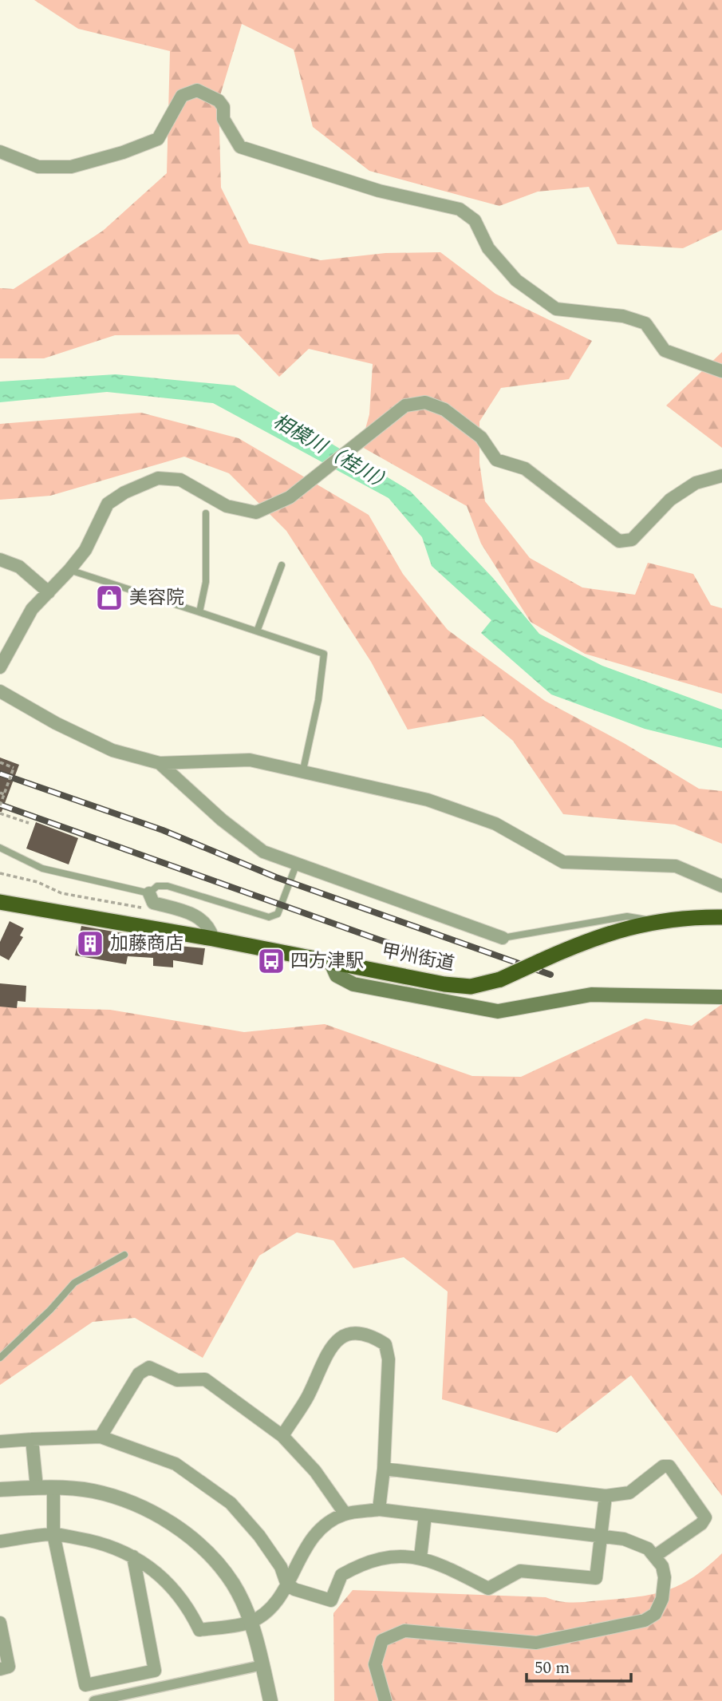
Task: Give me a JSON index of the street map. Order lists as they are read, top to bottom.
{
  "streets": {
    "highway": ["甲州街道"]
  },
  "water": ["相模川（桂川）"],
  "places": {
    "shop": ["美容院"],
    "building": ["加藤商店"],
    "bus stop": ["四方津駅"]
  },
  "scale_bar": "50 m"
}
